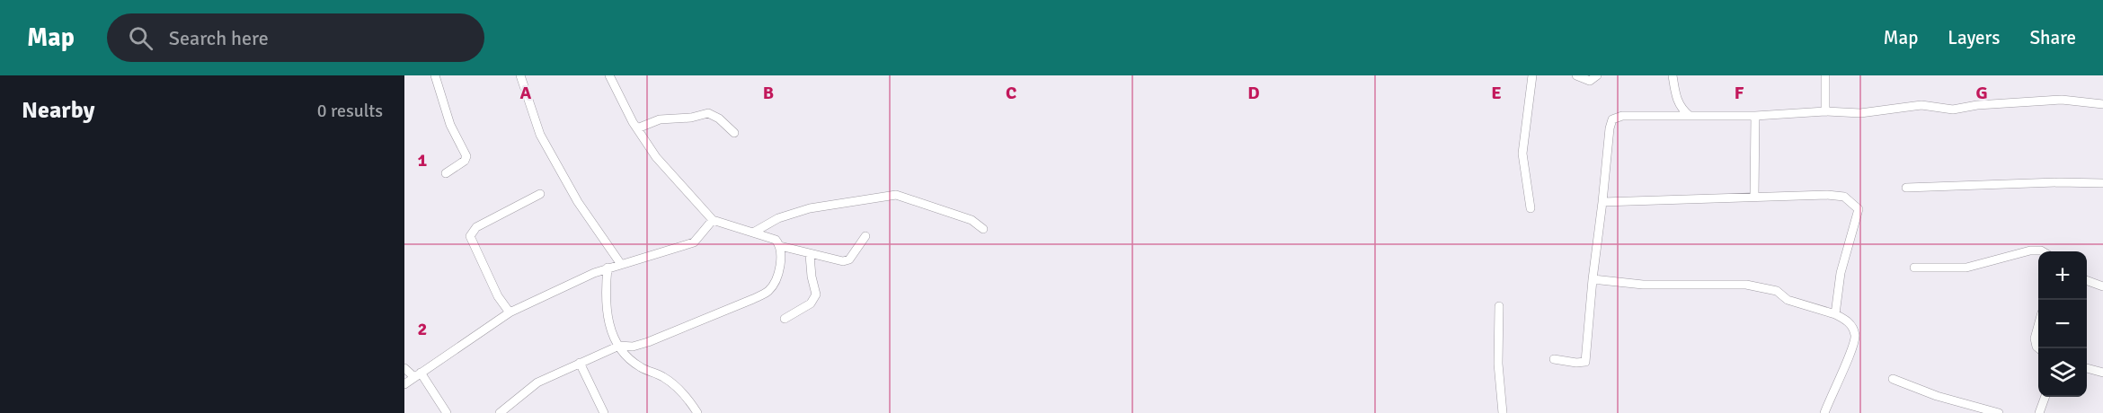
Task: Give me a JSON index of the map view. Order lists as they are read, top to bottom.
{
  "page": {
    "header": "Map",
    "search": "Search here",
    "nav": ["Map", "Layers", "Share"],
    "heading": ["Nearby", "0 results"],
    "map_buttons": ["+", "−"]
  },
  "grid": {
    "columns": [
      "A",
      "B",
      "C",
      "D",
      "E",
      "F",
      "G"
    ],
    "rows": ["1", "2"]
  }
}
